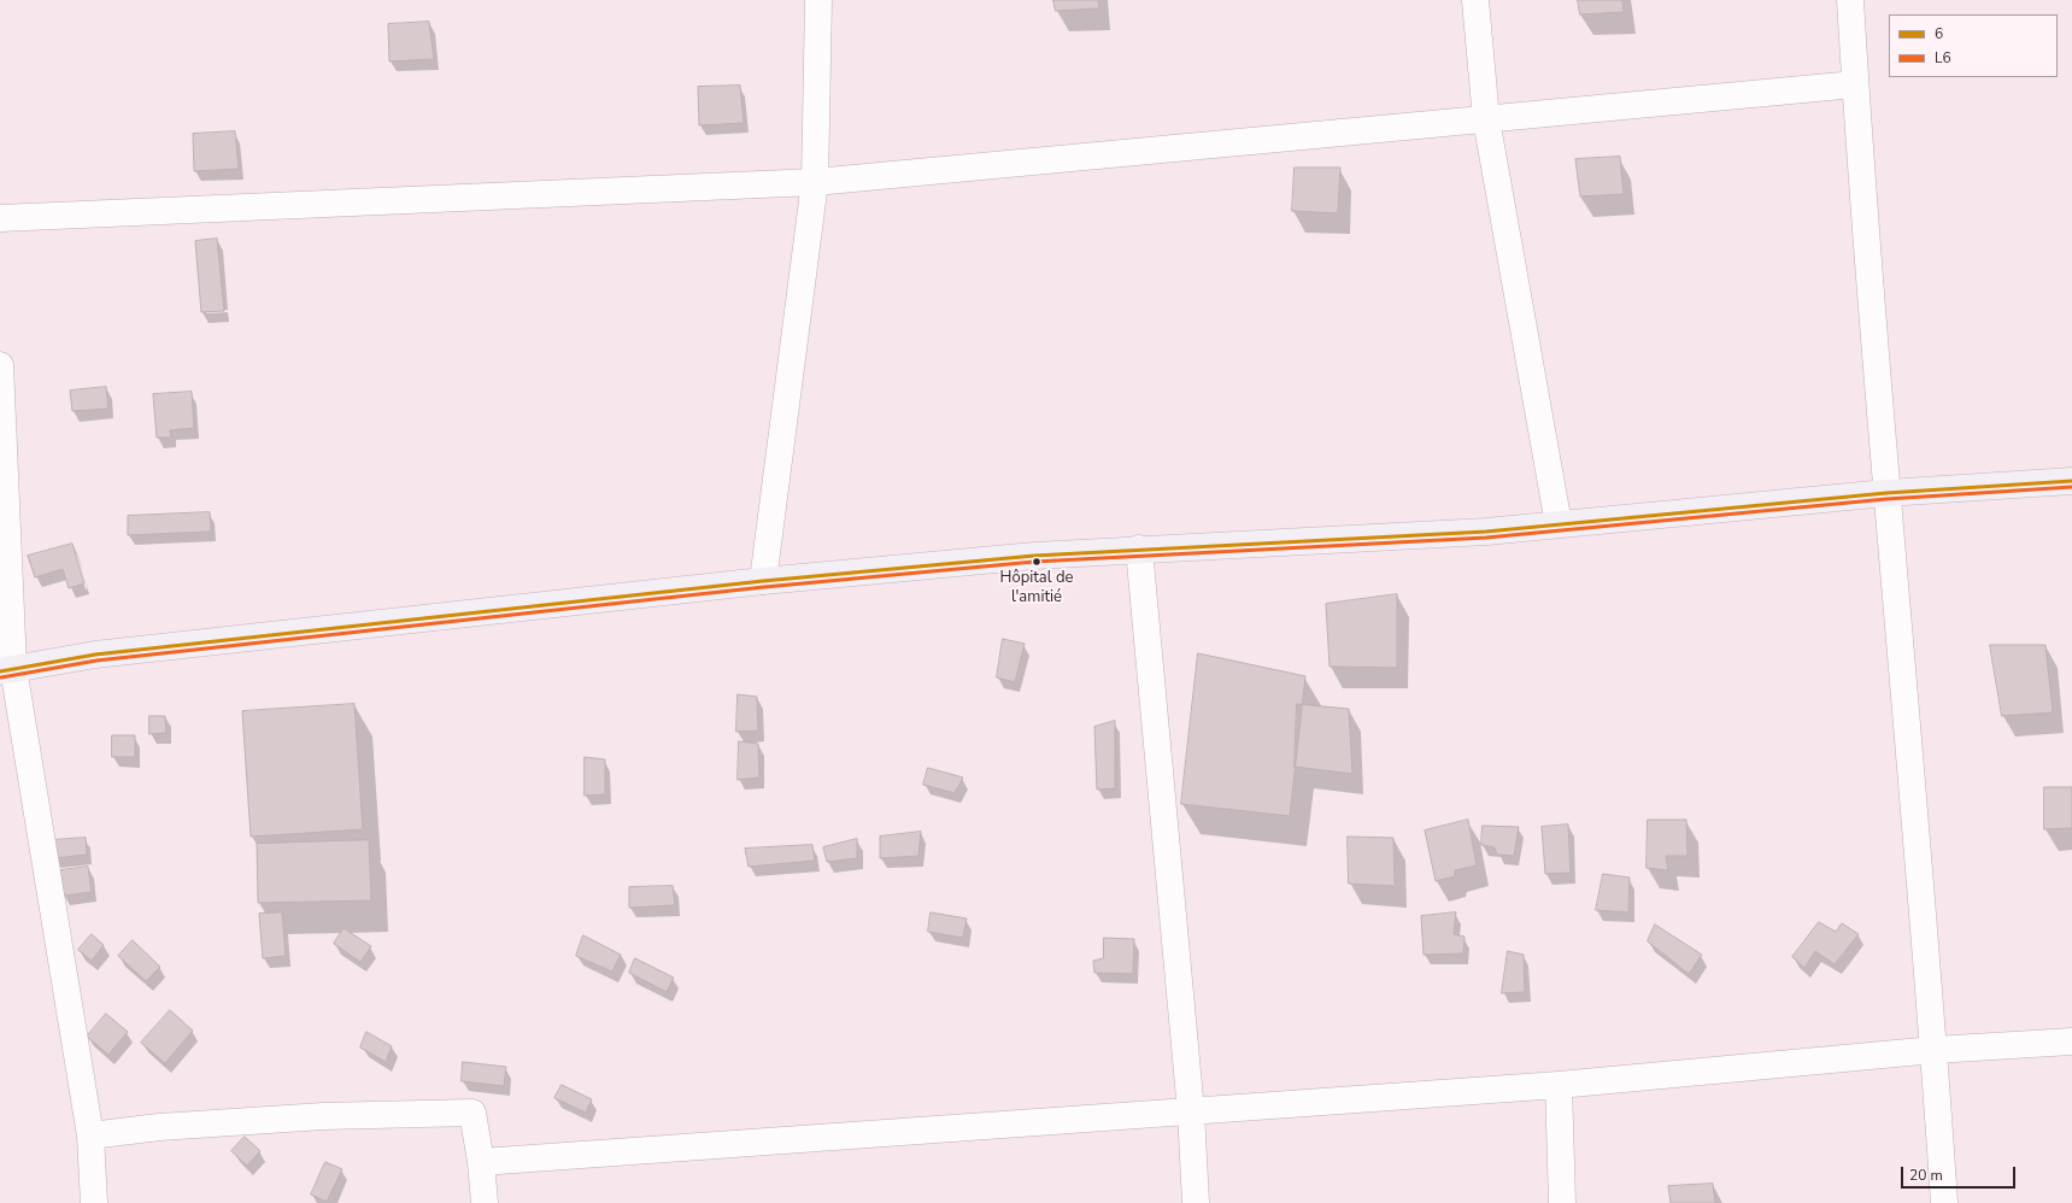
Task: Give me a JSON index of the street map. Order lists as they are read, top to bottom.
{
  "places": ["Hôpital de l'amitié"],
  "lines": ["transit line 6", "transit line L6"],
  "legend": ["6", "L6"],
  "scale_bar": "20 m"
}
